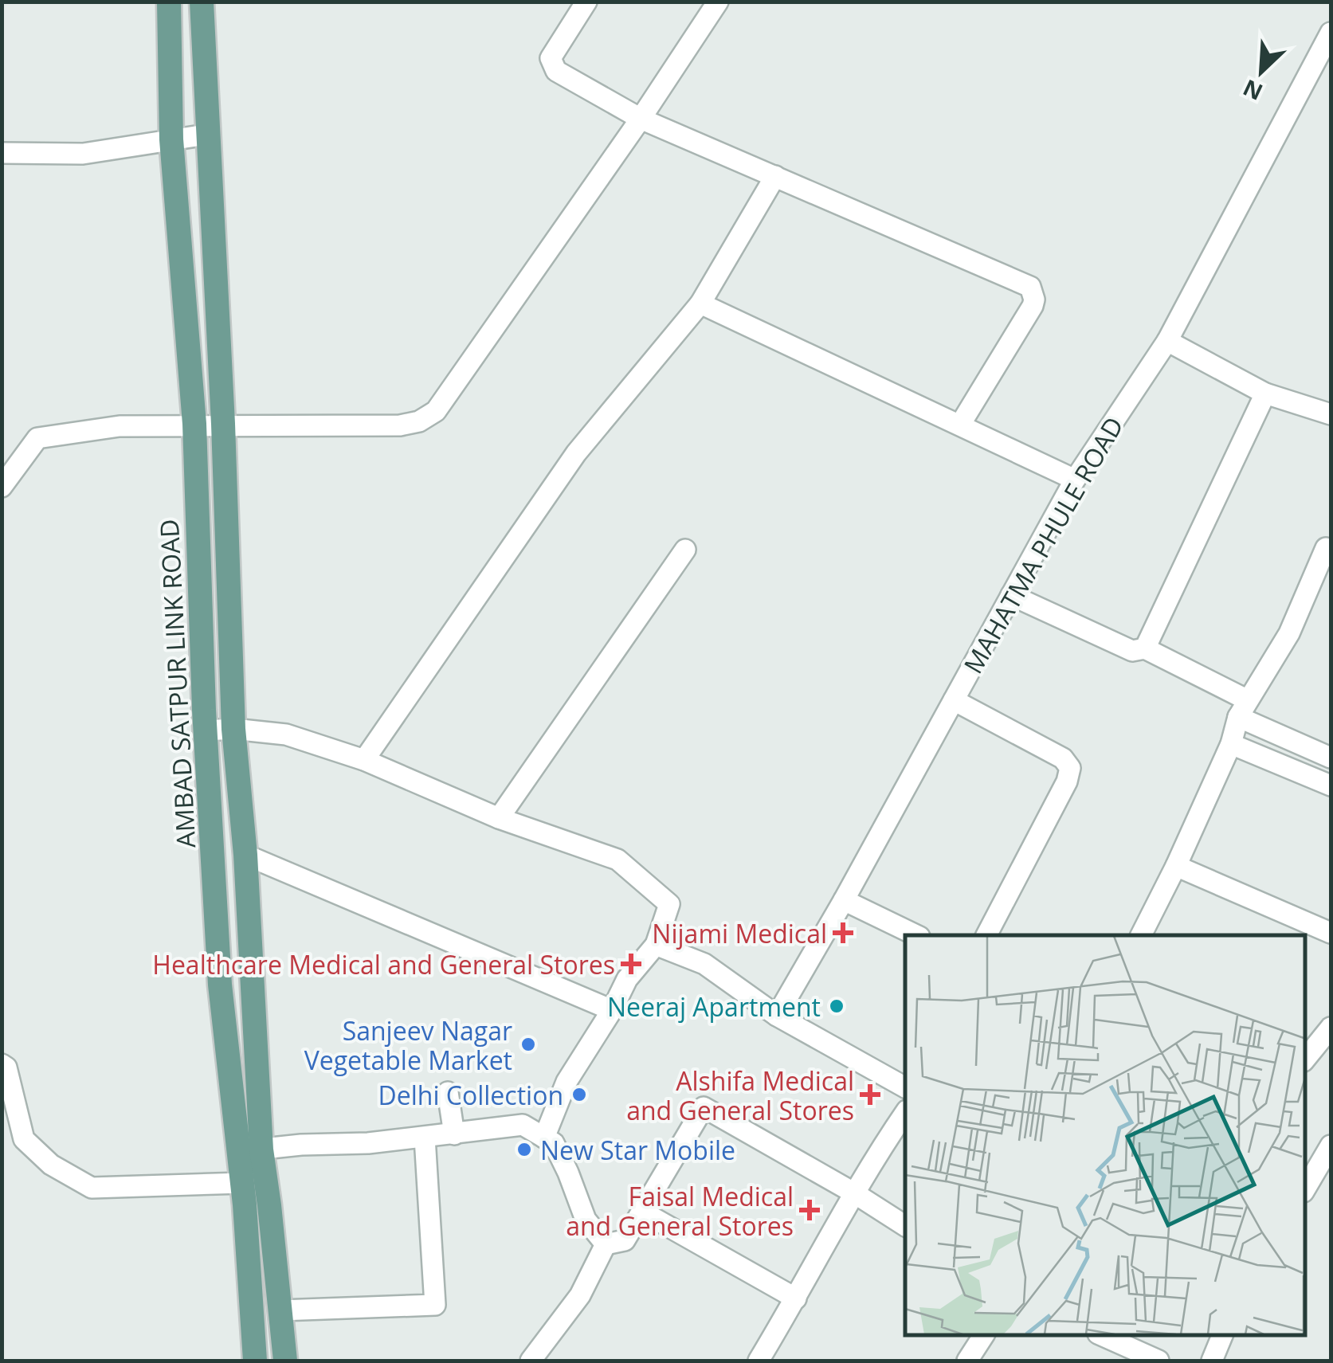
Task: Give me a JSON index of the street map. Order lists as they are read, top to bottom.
{
  "streets": {
    "main road": ["AMBAD SATPUR LINK ROAD"],
    "street": ["MAHATMA PHULE ROAD"]
  },
  "places": {
    "health": [
      "Nijami Medical",
      "Healthcare Medical and General Stores",
      "Alshifa Medical and General Stores",
      "Faisal Medical and General Stores"
    ],
    "other": [
      "Neeraj Apartment",
      "Sanjeev Nagar Vegetable Market",
      "Delhi Collection",
      "New Star Mobile"
    ]
  },
  "north": "bottom left"
}
